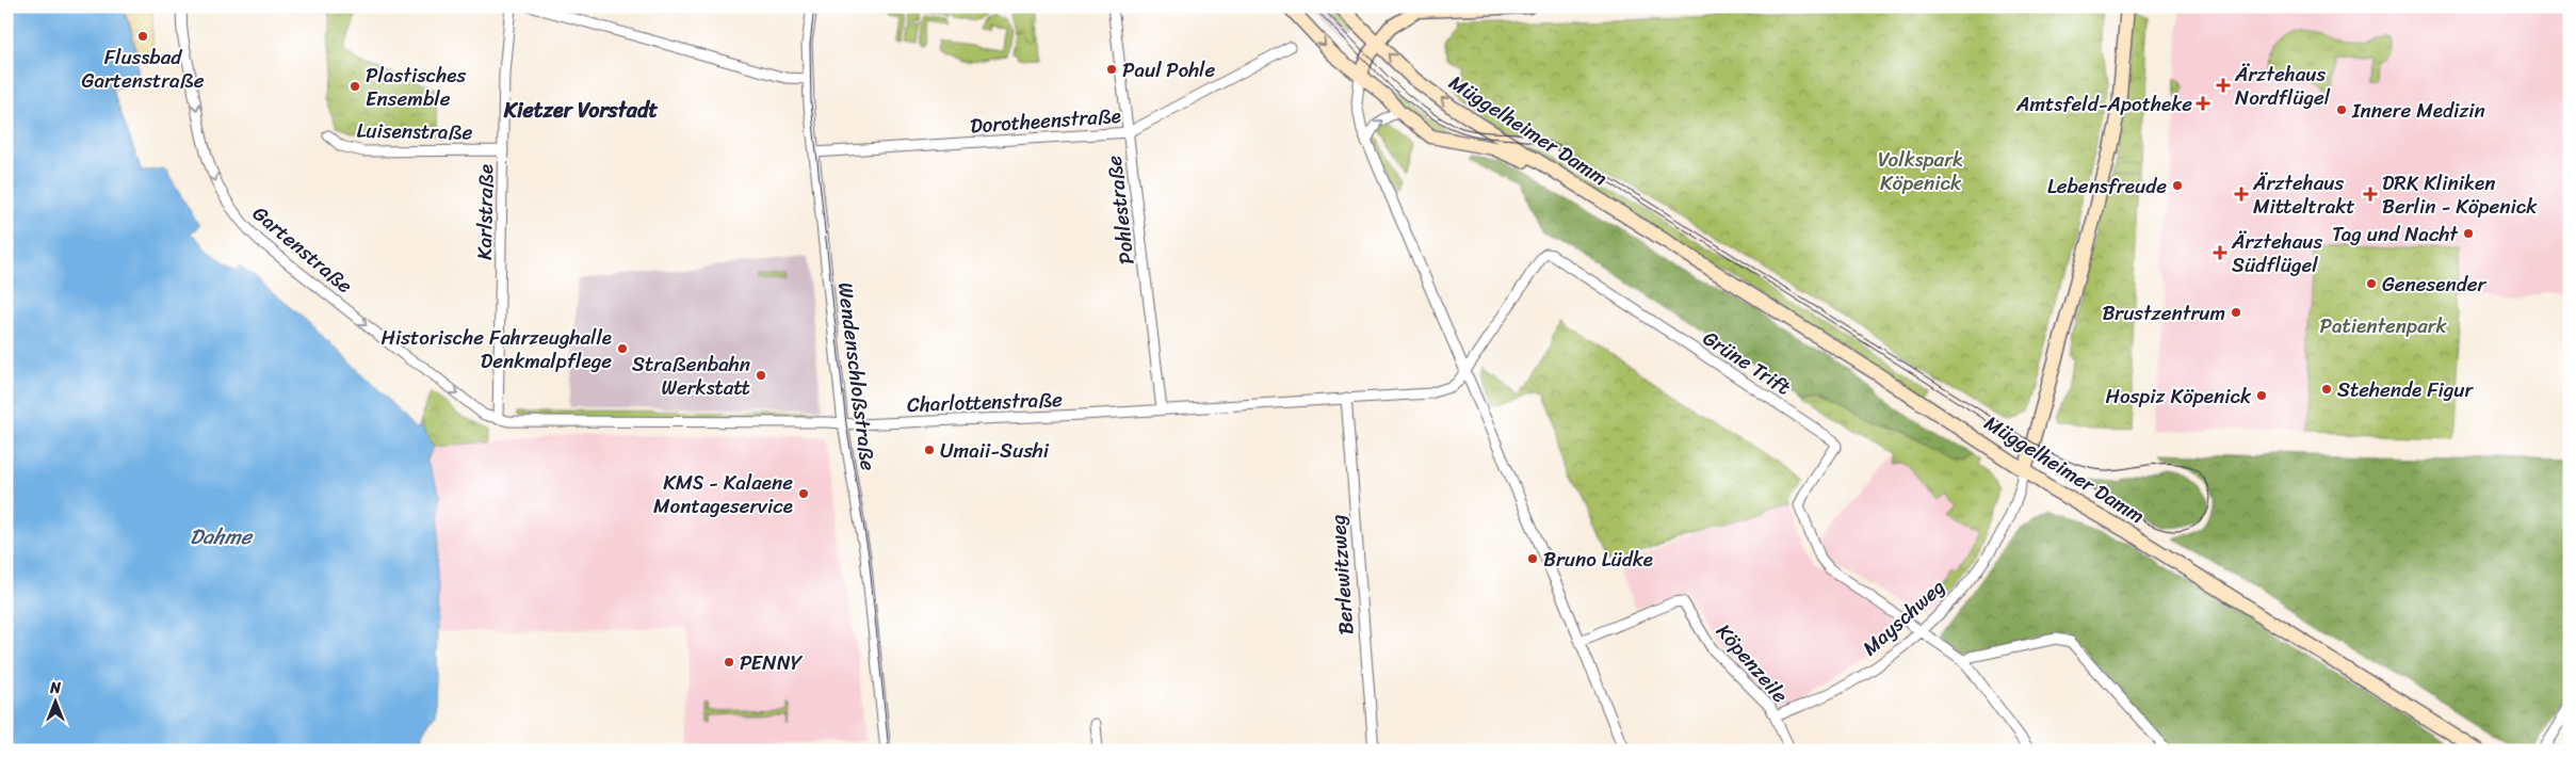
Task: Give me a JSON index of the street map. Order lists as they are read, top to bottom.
{
  "streets": {
    "main road": ["Müggelheimer Damm"],
    "street": [
      "Dorotheenstraße",
      "Luisenstraße",
      "Pohlestraße",
      "Karlstraße",
      "Gartenstraße",
      "Grüne Trift",
      "Wendenschloßstraße",
      "Charlottenstraße",
      "Berlewitzweg",
      "Mayschweg",
      "Köpenzeile"
    ]
  },
  "crossings": [
    ["Dorotheenstraße", "Pohlestraße"],
    ["Dorotheenstraße", "Wendenschloßstraße"],
    ["Müggelheimer Damm", "Mayschweg"],
    ["Luisenstraße", "Karlstraße"],
    ["Pohlestraße", "Charlottenstraße"],
    ["Karlstraße", "Gartenstraße"],
    ["Karlstraße", "Charlottenstraße"],
    ["Gartenstraße", "Charlottenstraße"],
    ["Grüne Trift", "Charlottenstraße"],
    ["Grüne Trift", "Mayschweg"],
    ["Wendenschloßstraße", "Charlottenstraße"],
    ["Charlottenstraße", "Berlewitzweg"],
    ["Mayschweg", "Köpenzeile"]
  ],
  "one_way": ["Gartenstraße"],
  "districts": ["Kietzer Vorstadt"],
  "water": ["Dahme"],
  "parks": ["Volkspark Köpenick", "Patientenpark"],
  "places": {
    "other": [
      "Flussbad Gartenstraße",
      "Paul Pohle",
      "Plastisches Ensemble",
      "Innere Medizin",
      "Lebensfreude",
      "Tag und Nacht",
      "Genesender",
      "Brustzentrum",
      "Historische Fahrzeughalle Denkmalpflege",
      "Straßenbahn Werkstatt",
      "Stehende Figur",
      "Hospiz Köpenick",
      "Umaii-Sushi",
      "KMS - Kalaene Montageservice",
      "Bruno Lüdke",
      "PENNY"
    ],
    "health": [
      "Ärztehaus Nordflügel",
      "Amtsfeld-Apotheke",
      "Ärztehaus Mitteltrakt",
      "DRK Kliniken Berlin - Köpenick",
      "Ärztehaus Südflügel"
    ]
  },
  "north": "top"
}
